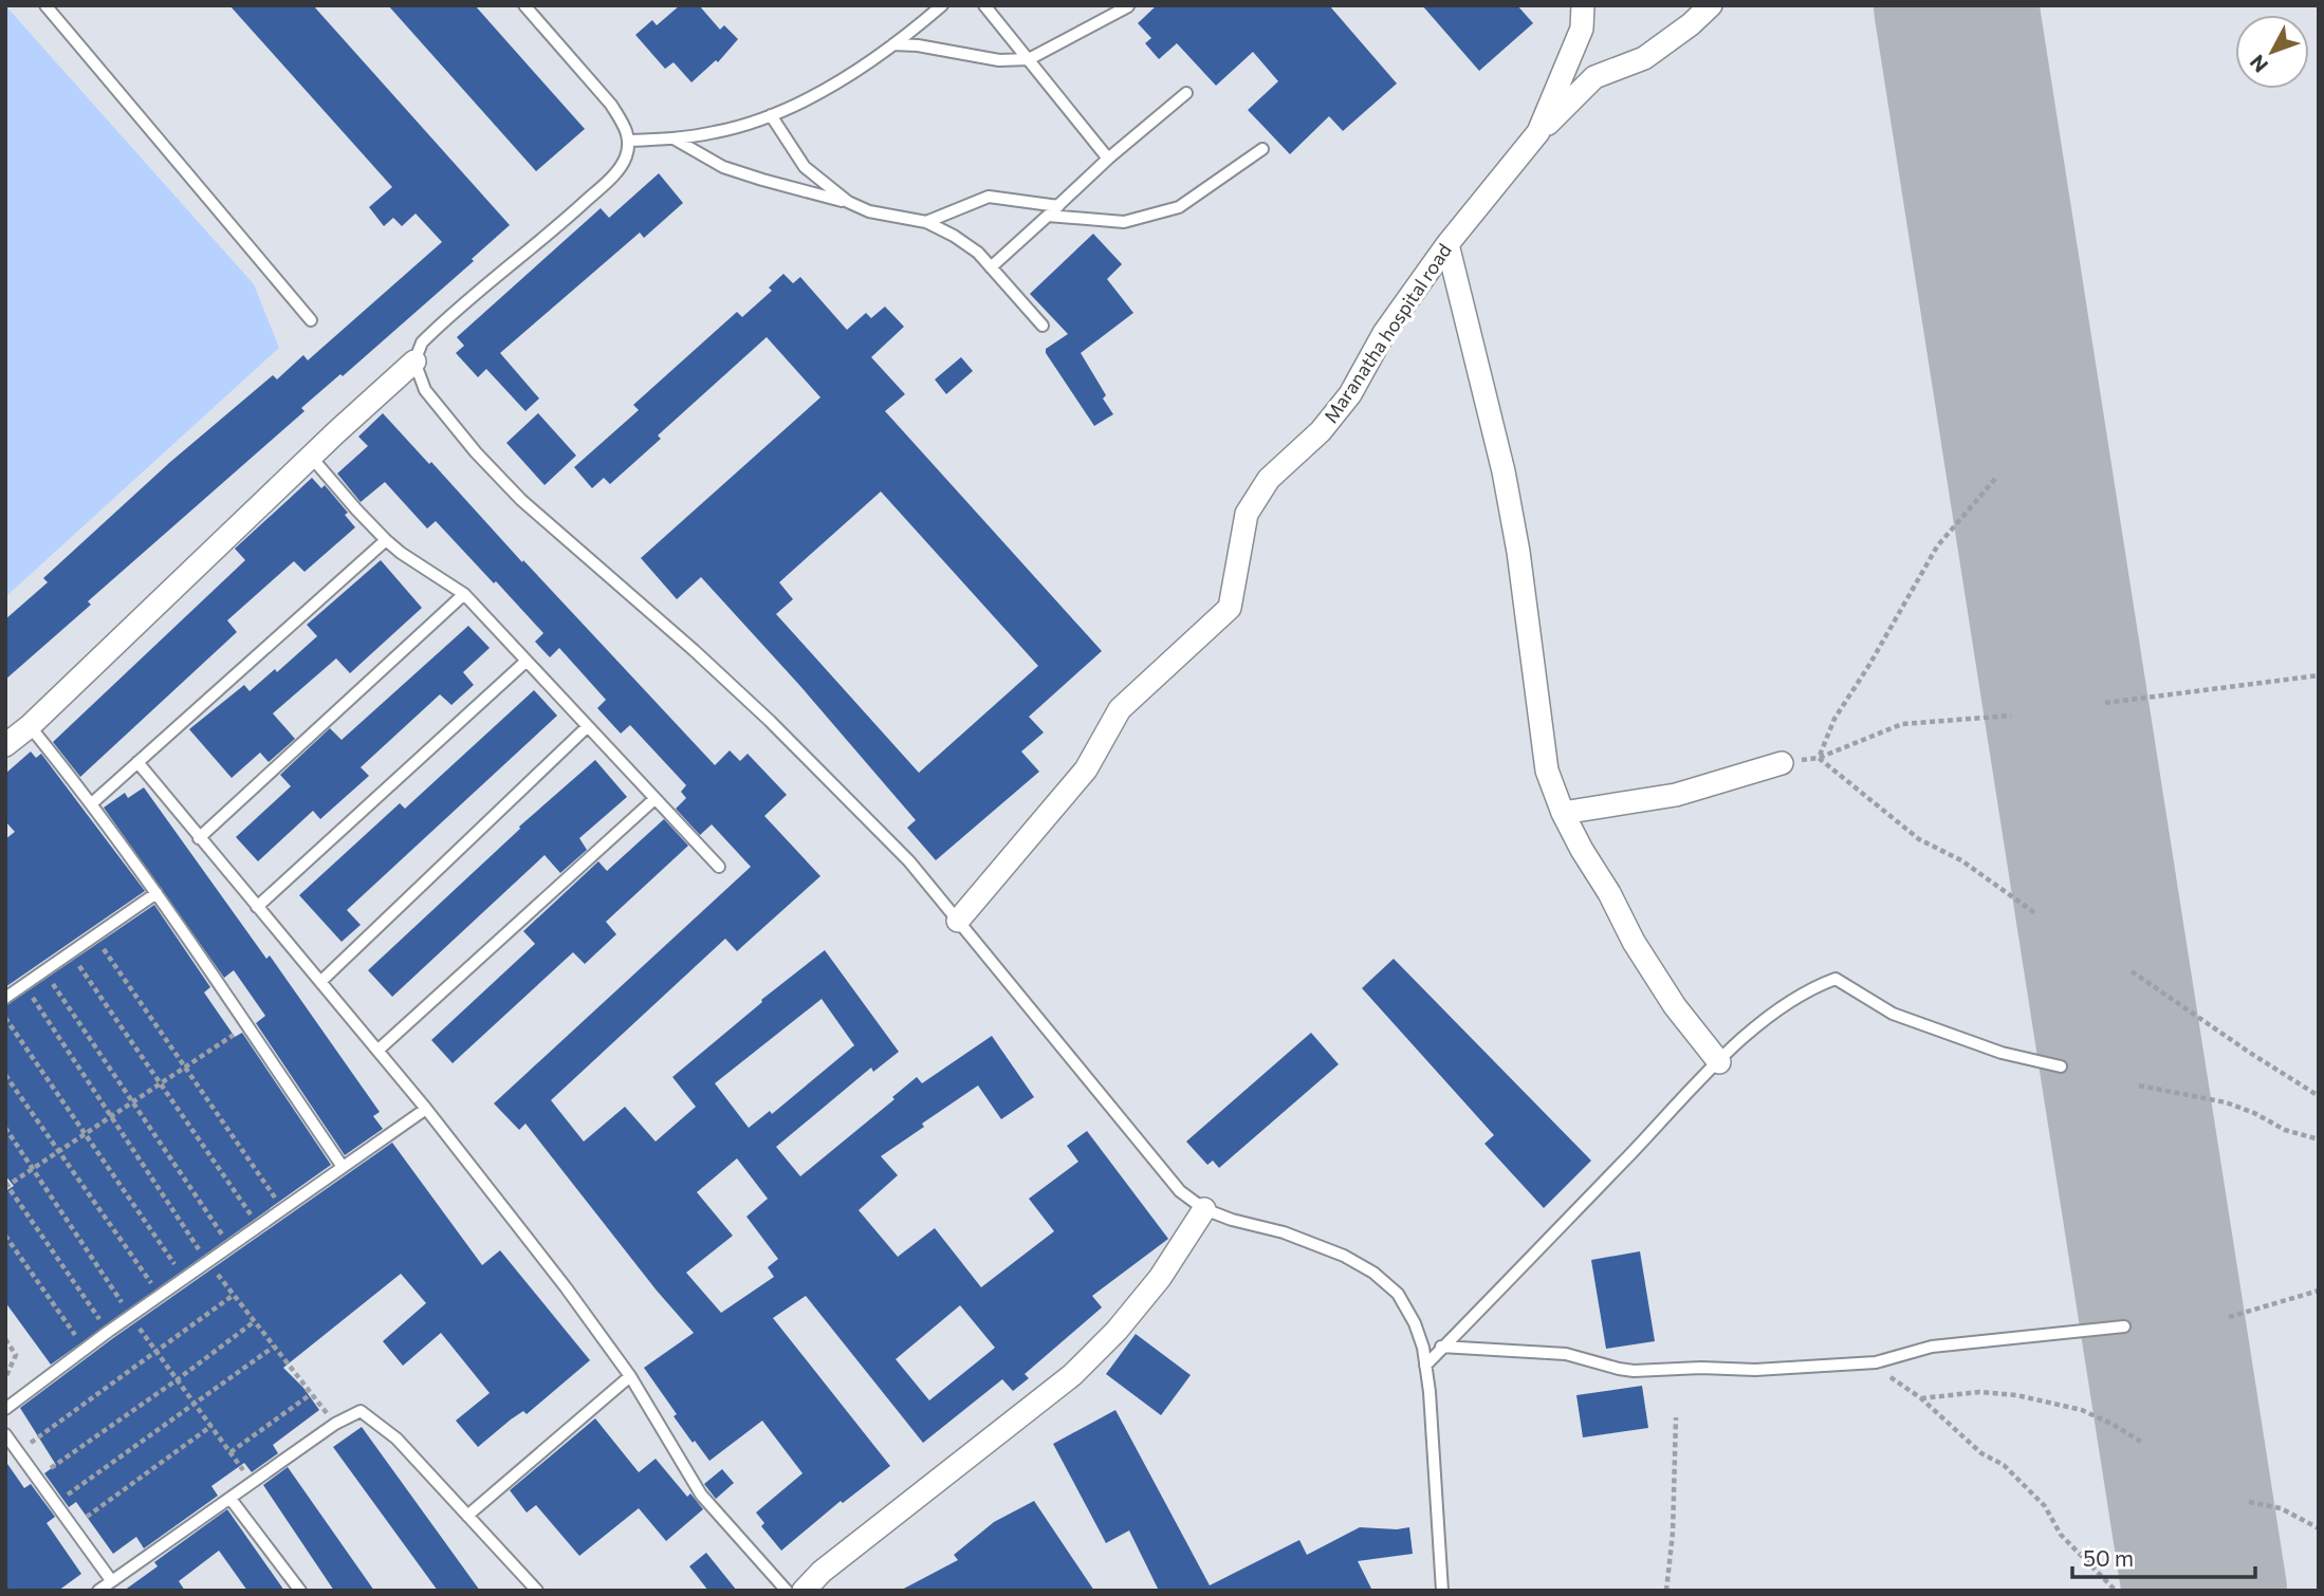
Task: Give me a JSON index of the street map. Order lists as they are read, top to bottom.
{
  "streets": {
    "street": ["Maranatha hospital road"]
  },
  "scale_bar": "50 m",
  "north": "bottom left"
}
